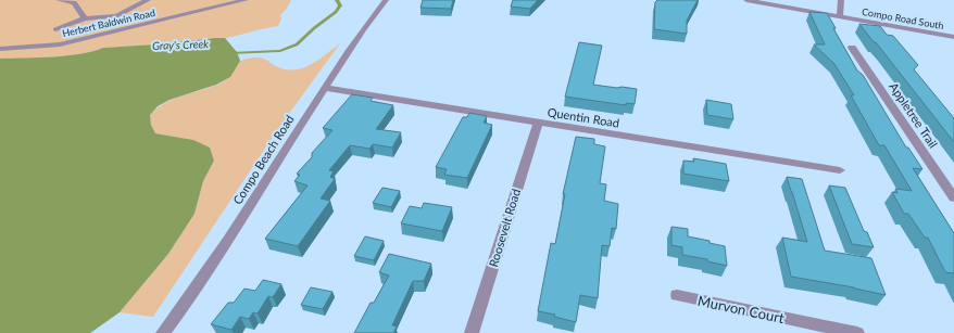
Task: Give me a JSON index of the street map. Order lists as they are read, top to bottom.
{
  "streets": {
    "street": [
      "Compo Road South",
      "Herbert Baldwin Road",
      "Appletree Trail",
      "Quentin Road",
      "Compo Beach Road",
      "Roosevelt Road",
      "Murvon Court"
    ]
  },
  "crossings": [
    ["Quentin Road", "Compo Beach Road"],
    ["Quentin Road", "Roosevelt Road"]
  ],
  "water": ["Gray's Creek"]
}
